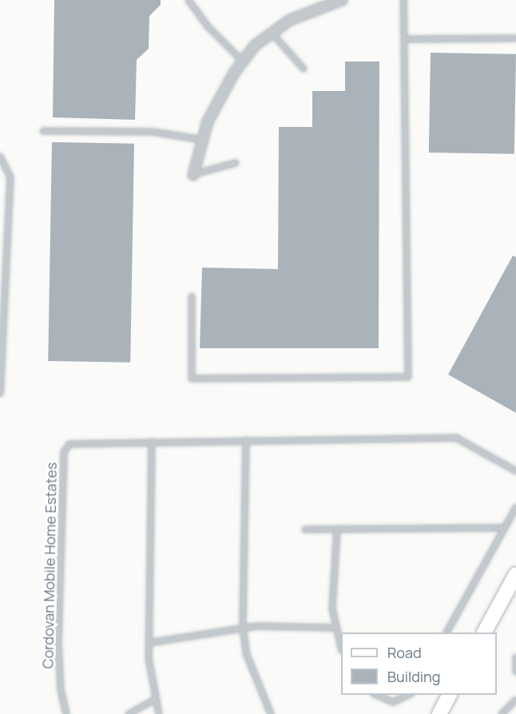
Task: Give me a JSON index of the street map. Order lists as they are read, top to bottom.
{
  "streets": {
    "lane": ["Cordovan Mobile Home Estates"]
  },
  "legend": ["Road", "Building"]
}
